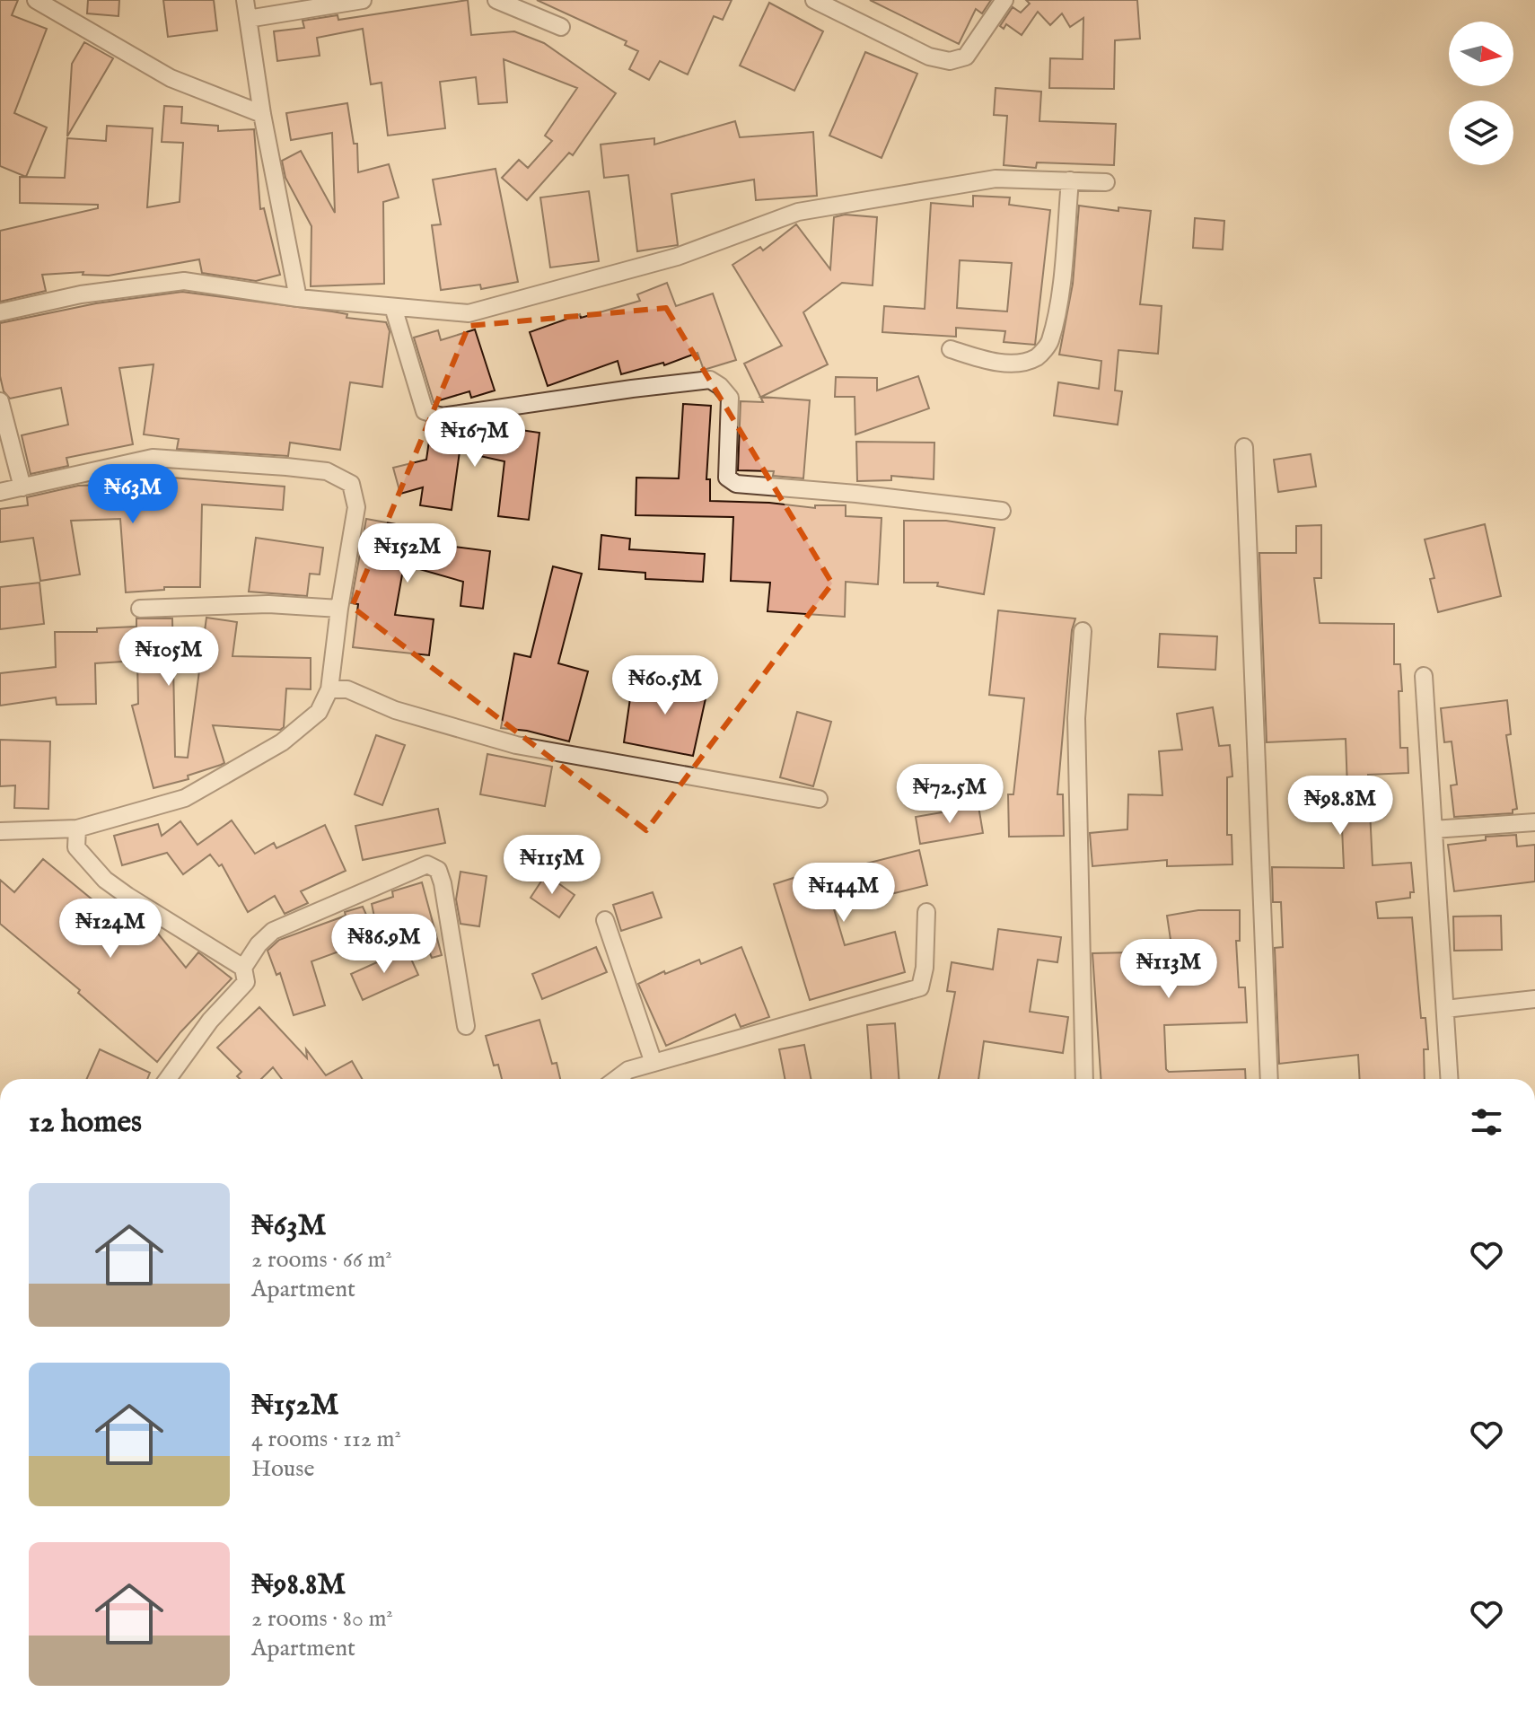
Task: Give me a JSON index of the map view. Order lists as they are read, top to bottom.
{
  "north": "right",
  "page": {
    "price": [
      "₦167M",
      "₦63M",
      "₦152M",
      "₦105M",
      "₦60.5M",
      "₦72.5M",
      "₦98.8M",
      "₦115M",
      "₦144M",
      "₦124M",
      "₦86.9M",
      "₦113M"
    ],
    "heading": "12 homes",
    "list": [
      {
        "name": "₦63M",
        "note": "2 rooms · 66 m² · Apartment"
      },
      {
        "name": "₦152M",
        "note": "4 rooms · 112 m² · House"
      },
      {
        "name": "₦98.8M",
        "note": "2 rooms · 80 m² · Apartment"
      }
    ]
  }
}
